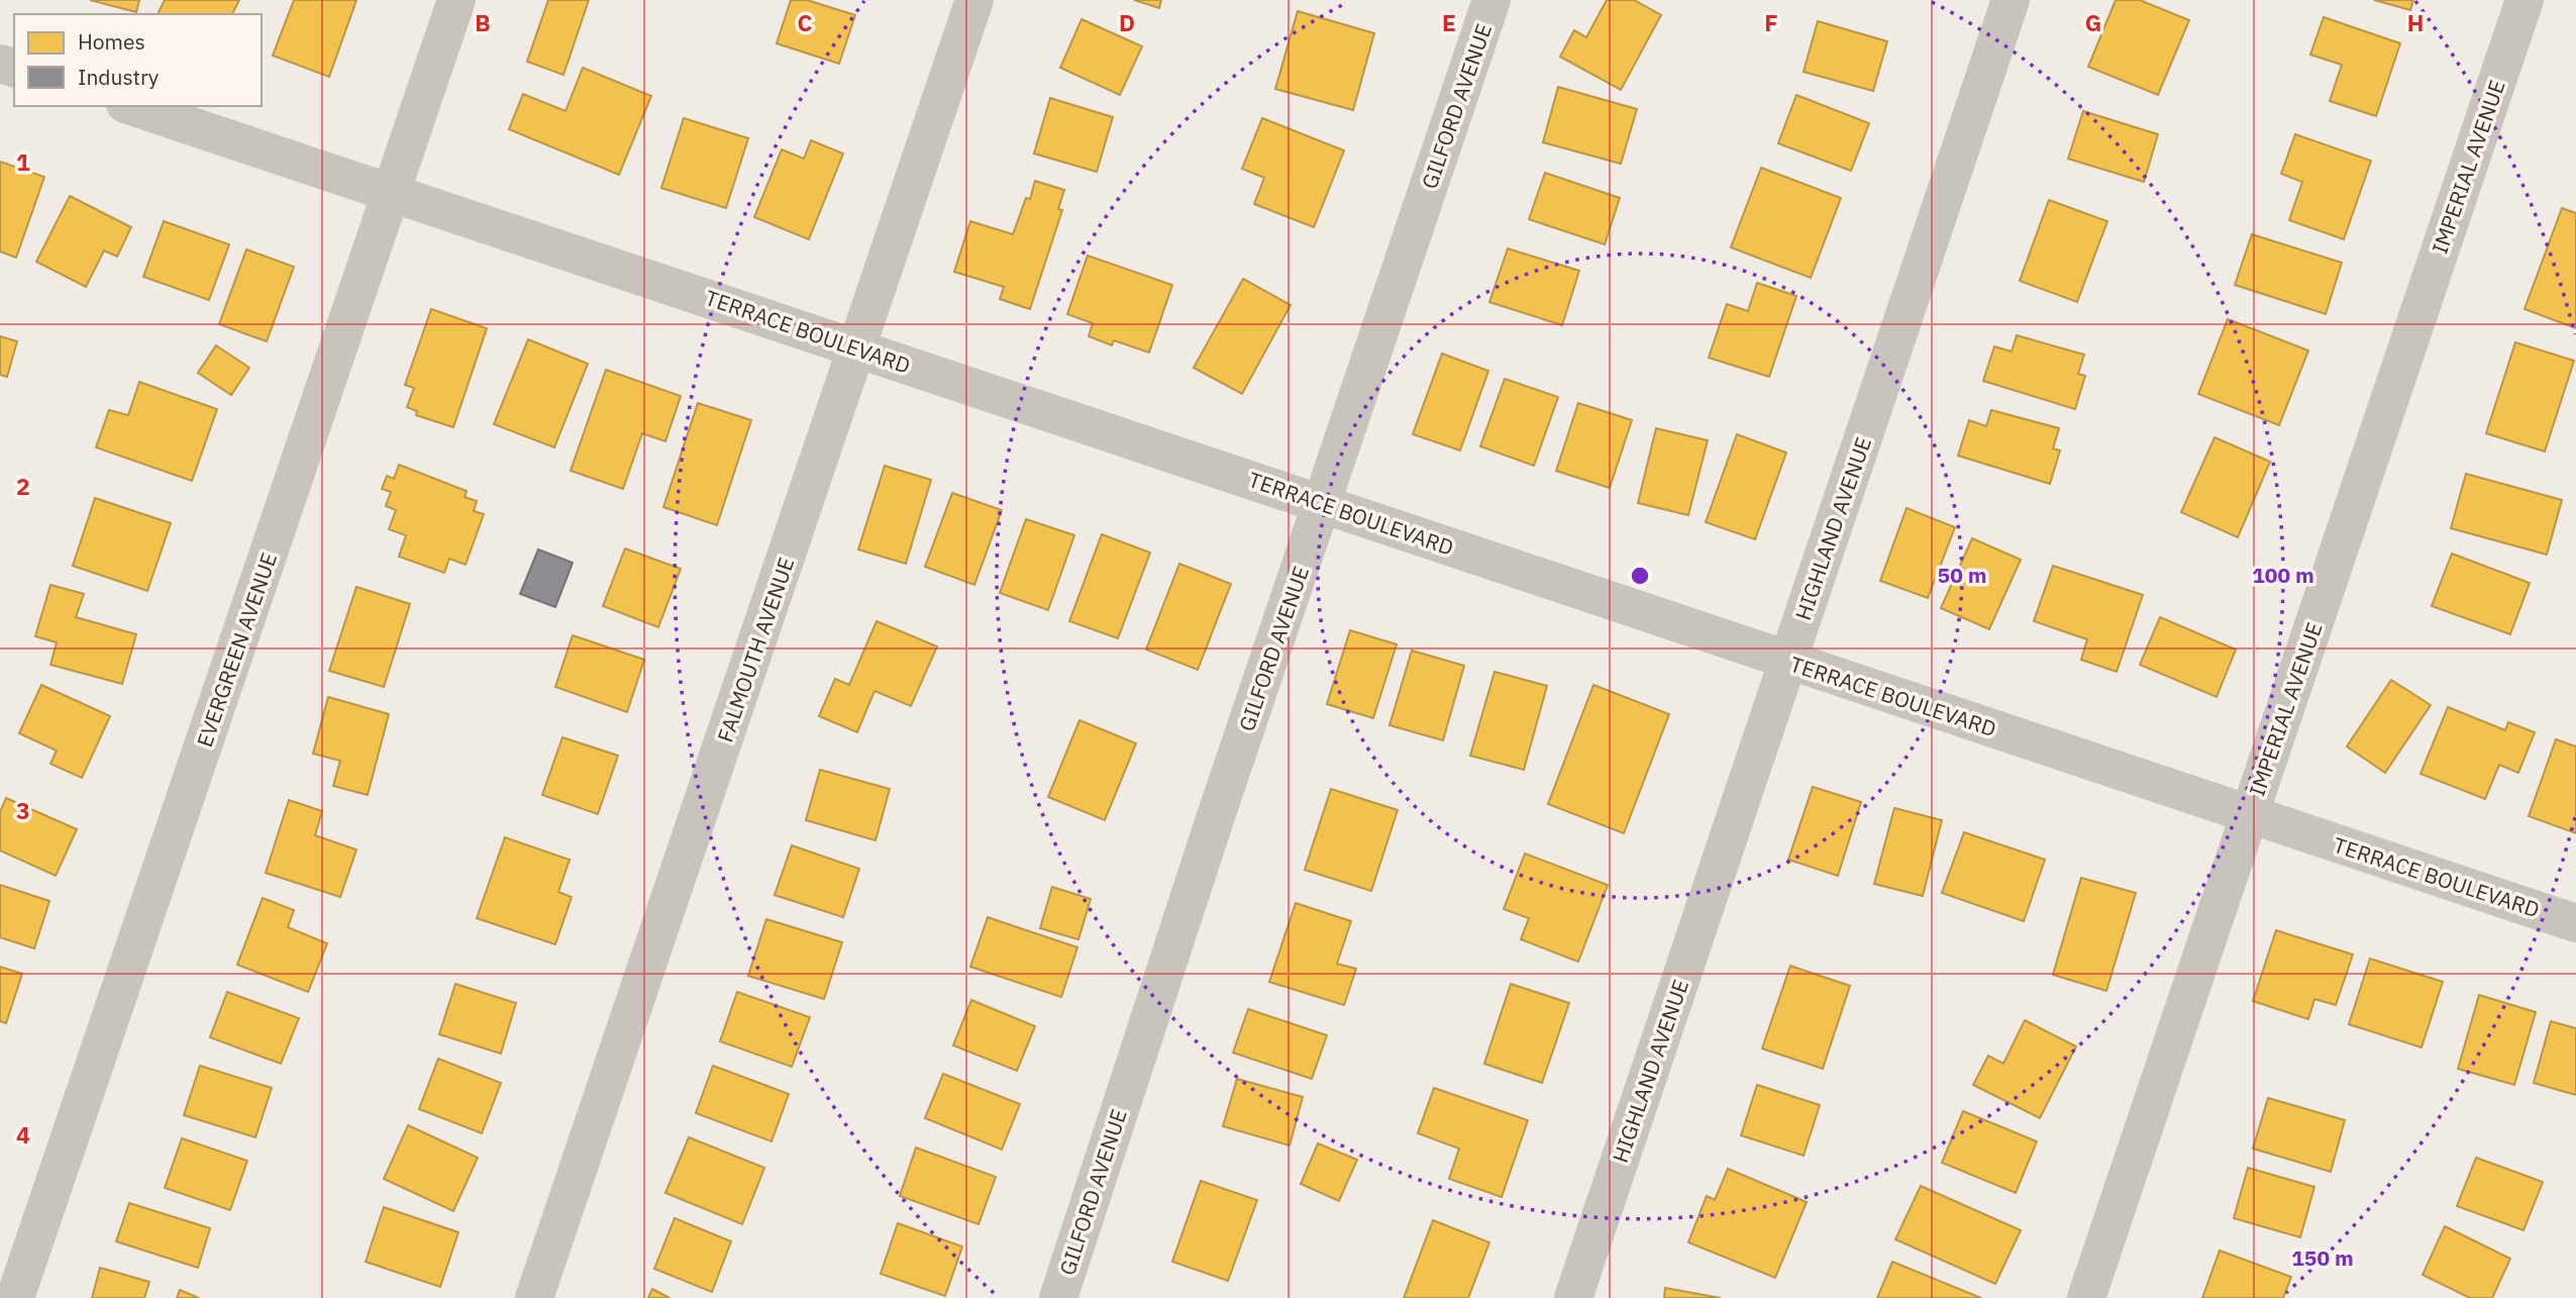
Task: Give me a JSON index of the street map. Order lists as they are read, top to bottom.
{
  "streets": {
    "street": [
      "GILFORD AVENUE",
      "IMPERIAL AVENUE",
      "TERRACE BOULEVARD",
      "HIGHLAND AVENUE",
      "EVERGREEN AVENUE",
      "FALMOUTH AVENUE"
    ]
  },
  "crossings": [
    ["GILFORD AVENUE", "TERRACE BOULEVARD"],
    ["IMPERIAL AVENUE", "TERRACE BOULEVARD"],
    ["TERRACE BOULEVARD", "HIGHLAND AVENUE"],
    ["TERRACE BOULEVARD", "EVERGREEN AVENUE"],
    ["TERRACE BOULEVARD", "FALMOUTH AVENUE"]
  ],
  "legend": ["Homes", "Industry"],
  "grid": {
    "columns": [
      "B",
      "C",
      "D",
      "E",
      "F",
      "G",
      "H"
    ],
    "rows": [
      "1",
      "2",
      "3",
      "4"
    ]
  },
  "rings": ["50 m", "100 m", "150 m"]
}
